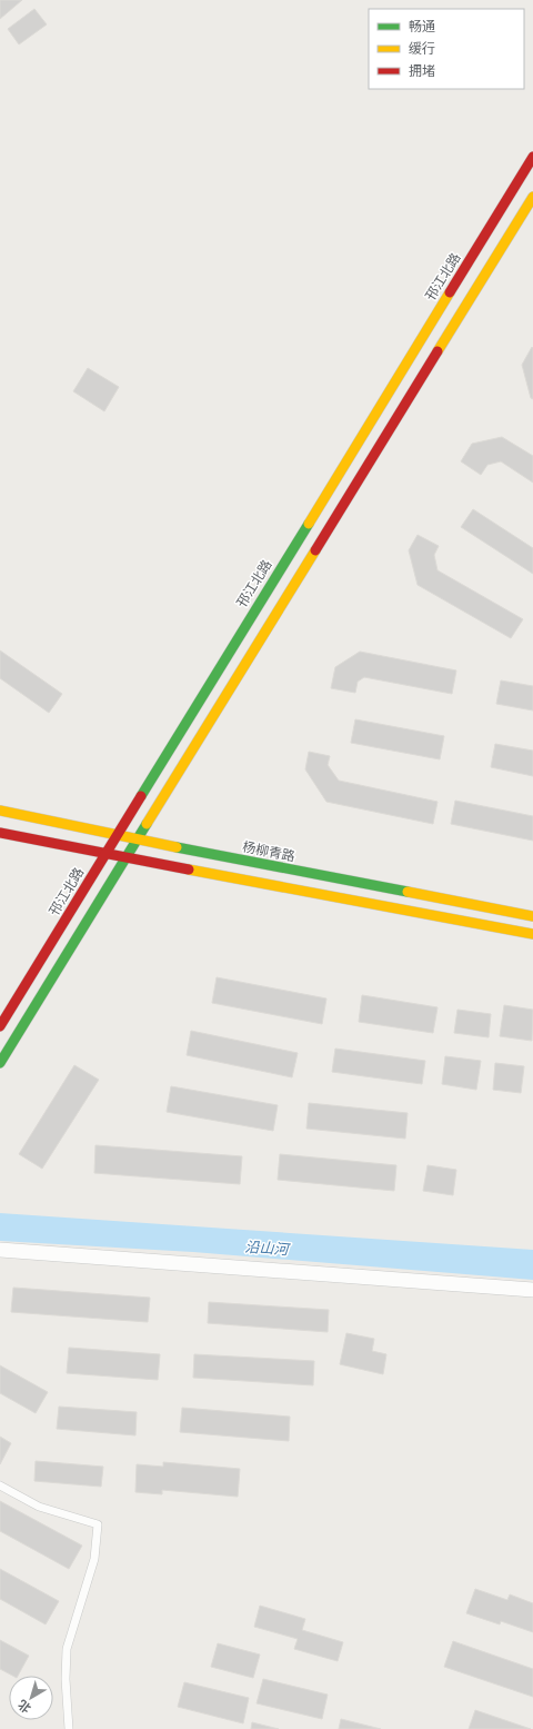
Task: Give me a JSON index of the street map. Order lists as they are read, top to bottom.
{
  "streets": {
    "main road": ["邗江北路", "杨柳青路"]
  },
  "crossings": [
    ["邗江北路", "杨柳青路"]
  ],
  "water": ["沿山河"],
  "legend": ["畅通", "缓行", "拥堵"],
  "north": "bottom left"
}
